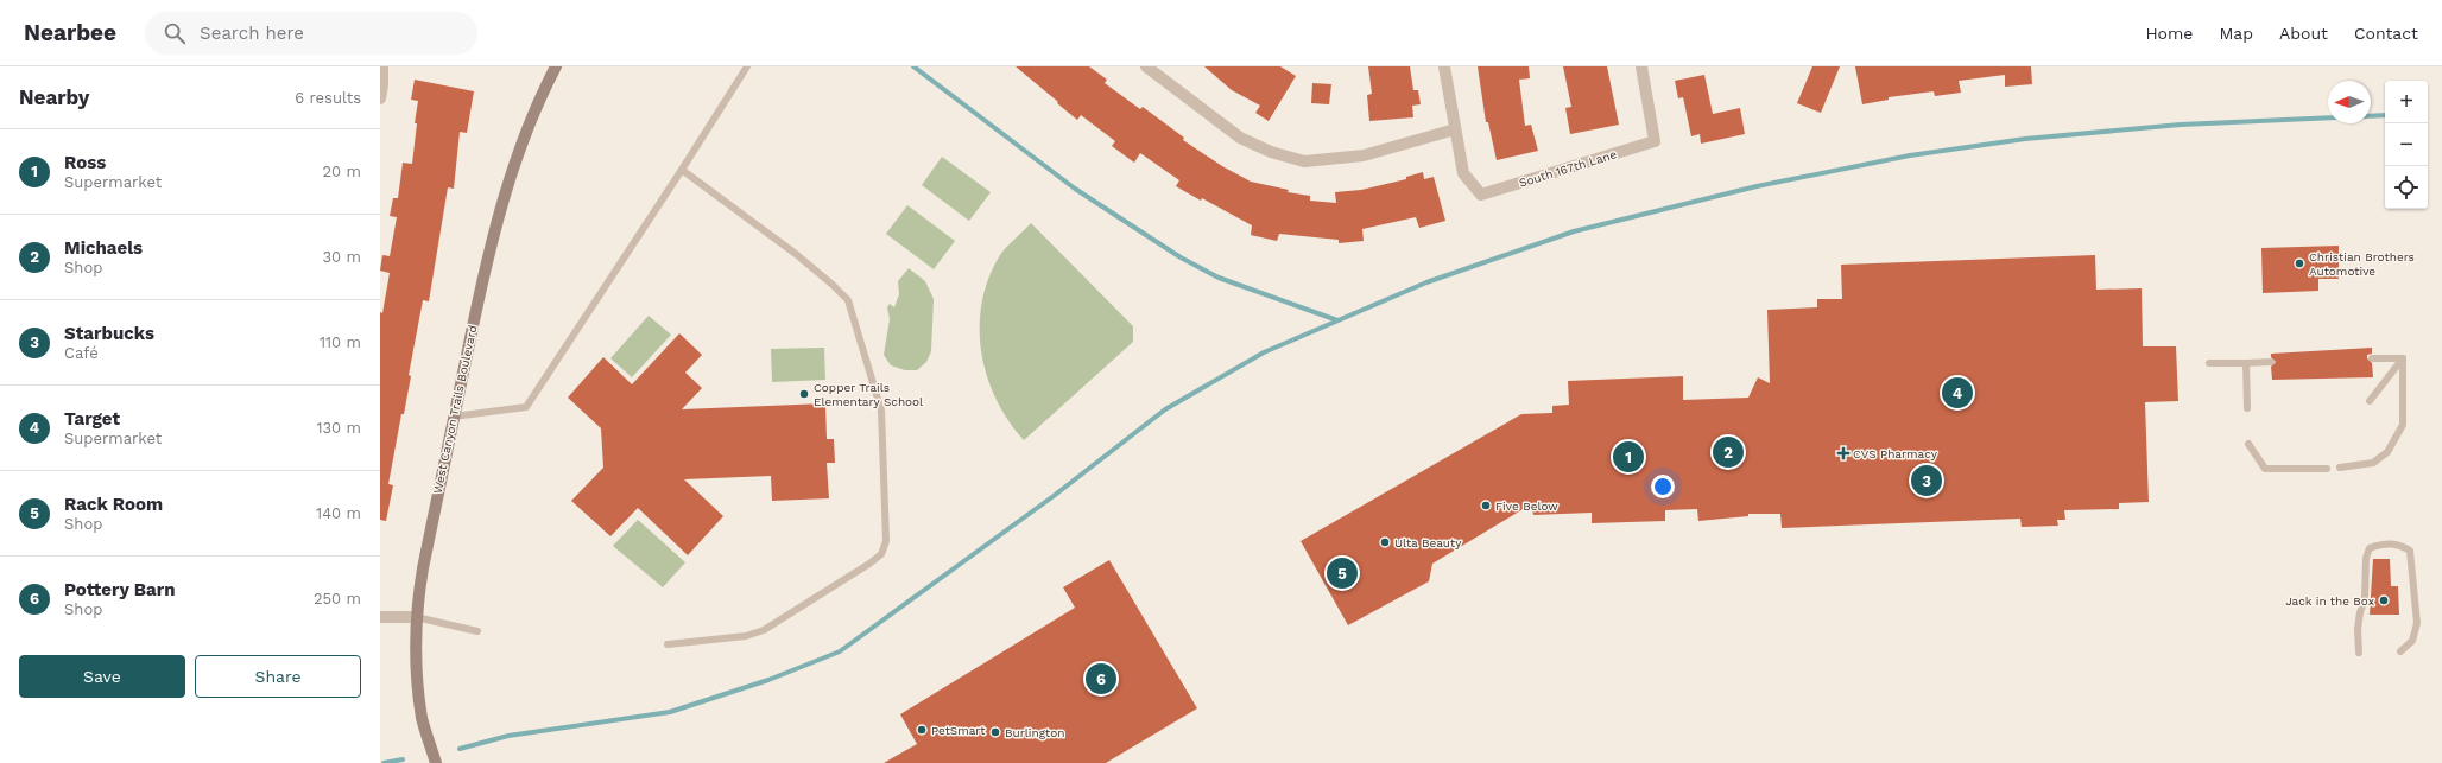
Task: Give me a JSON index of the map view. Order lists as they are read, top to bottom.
{
  "streets": {
    "street": ["South 167th Lane", "West Canyon Trails Boulevard"]
  },
  "places": {
    "other": [
      "Christian Brothers Automotive",
      "Copper Trails Elementary School",
      "Five Below",
      "Ulta Beauty",
      "Jack in the Box",
      "PetSmart",
      "Burlington"
    ],
    "health": ["CVS Pharmacy"]
  },
  "north": "left",
  "page": {
    "header": "Nearbee",
    "search": "Search here",
    "nav": [
      "Home",
      "Map",
      "About",
      "Contact"
    ],
    "heading": ["Nearby", "6 results"],
    "map_buttons": ["+", "−"],
    "list": [
      {
        "mark": "1",
        "name": "Ross",
        "note": "Supermarket",
        "value": "20 m"
      },
      {
        "mark": "2",
        "name": "Michaels",
        "note": "Shop",
        "value": "30 m"
      },
      {
        "mark": "3",
        "name": "Starbucks",
        "note": "Café",
        "value": "110 m"
      },
      {
        "mark": "4",
        "name": "Target",
        "note": "Supermarket",
        "value": "130 m"
      },
      {
        "mark": "5",
        "name": "Rack Room",
        "note": "Shop",
        "value": "140 m"
      },
      {
        "mark": "6",
        "name": "Pottery Barn",
        "note": "Shop",
        "value": "250 m"
      }
    ],
    "pins": [
      "4",
      "2",
      "1",
      "3",
      "5",
      "6"
    ],
    "buttons": ["Save", "Share"]
  }
}
